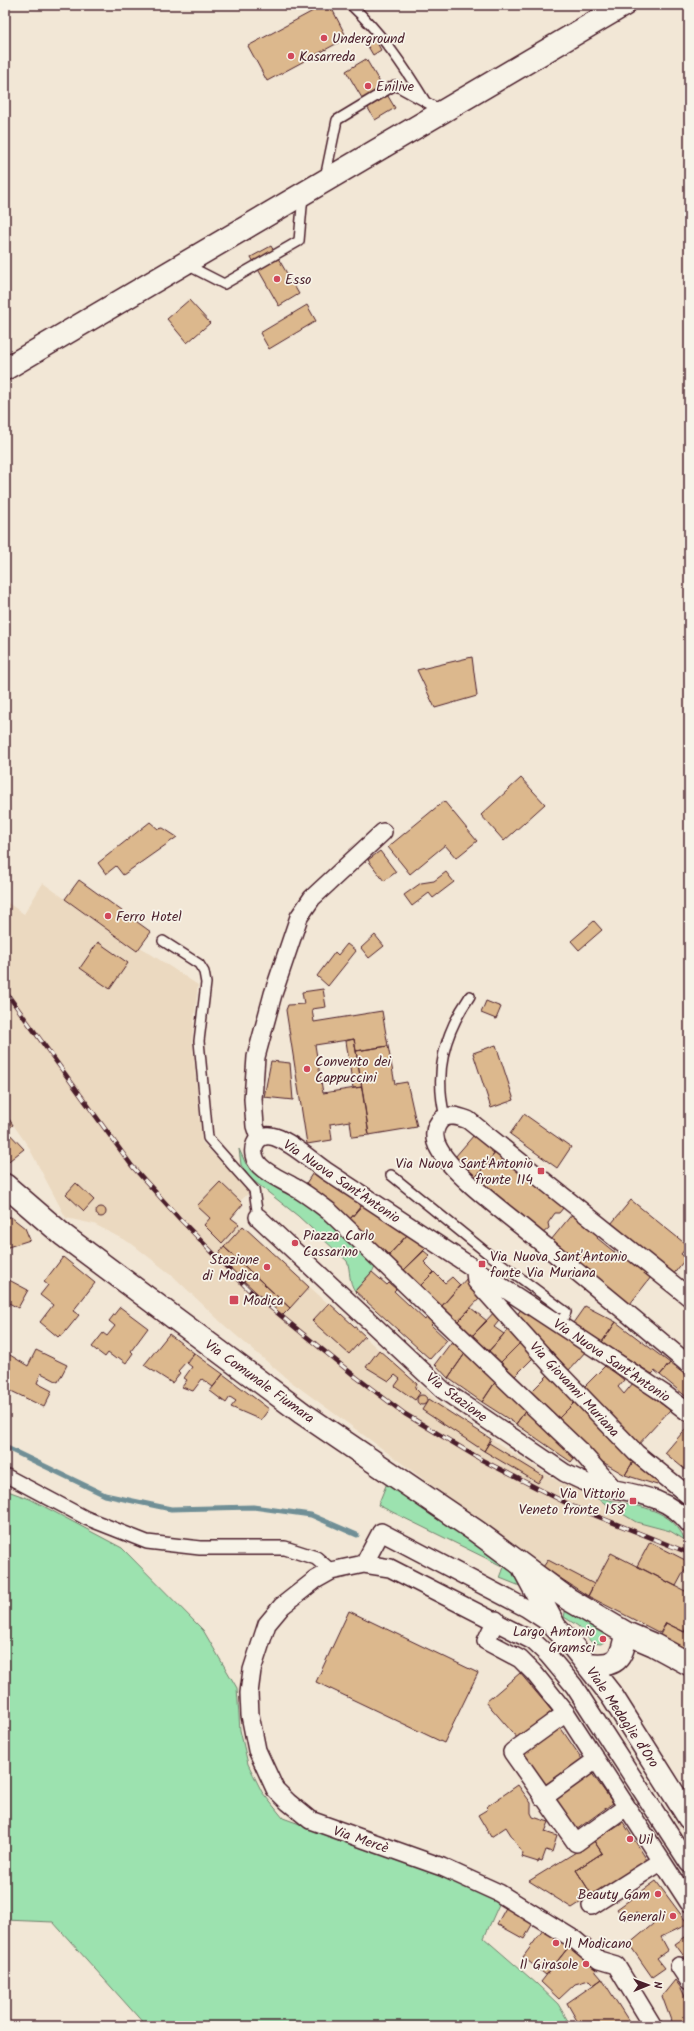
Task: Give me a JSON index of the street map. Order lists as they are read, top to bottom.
{
  "streets": {
    "street": [
      "Via Nuova Sant'Antonio",
      "Via Comunale Fiumara",
      "Via Giovanni Muriana",
      "Via Stazione",
      "Viale Medaglie d'Oro",
      "Via Mercè"
    ]
  },
  "crossings": [
    ["Via Nuova Sant'Antonio", "Via Giovanni Muriana"],
    ["Via Comunale Fiumara", "Viale Medaglie d'Oro"]
  ],
  "places": {
    "other": [
      "Underground",
      "Kasarreda",
      "Enilive",
      "Esso",
      "Ferro Hotel",
      "Convento dei Cappuccini",
      "Piazza Carlo Cassarino",
      "Stazione di Modica",
      "Largo Antonio Gramsci",
      "Uil",
      "Beauty Gam",
      "Generali",
      "Il Modicano",
      "Il Girasole"
    ],
    "transit": [
      "Via Nuova Sant'Antonio fronte 114",
      "Via Nuova Sant'Antonio fonte Via Muriana",
      "Modica",
      "Via Vittorio Veneto fronte 158"
    ]
  },
  "north": "right"
}
